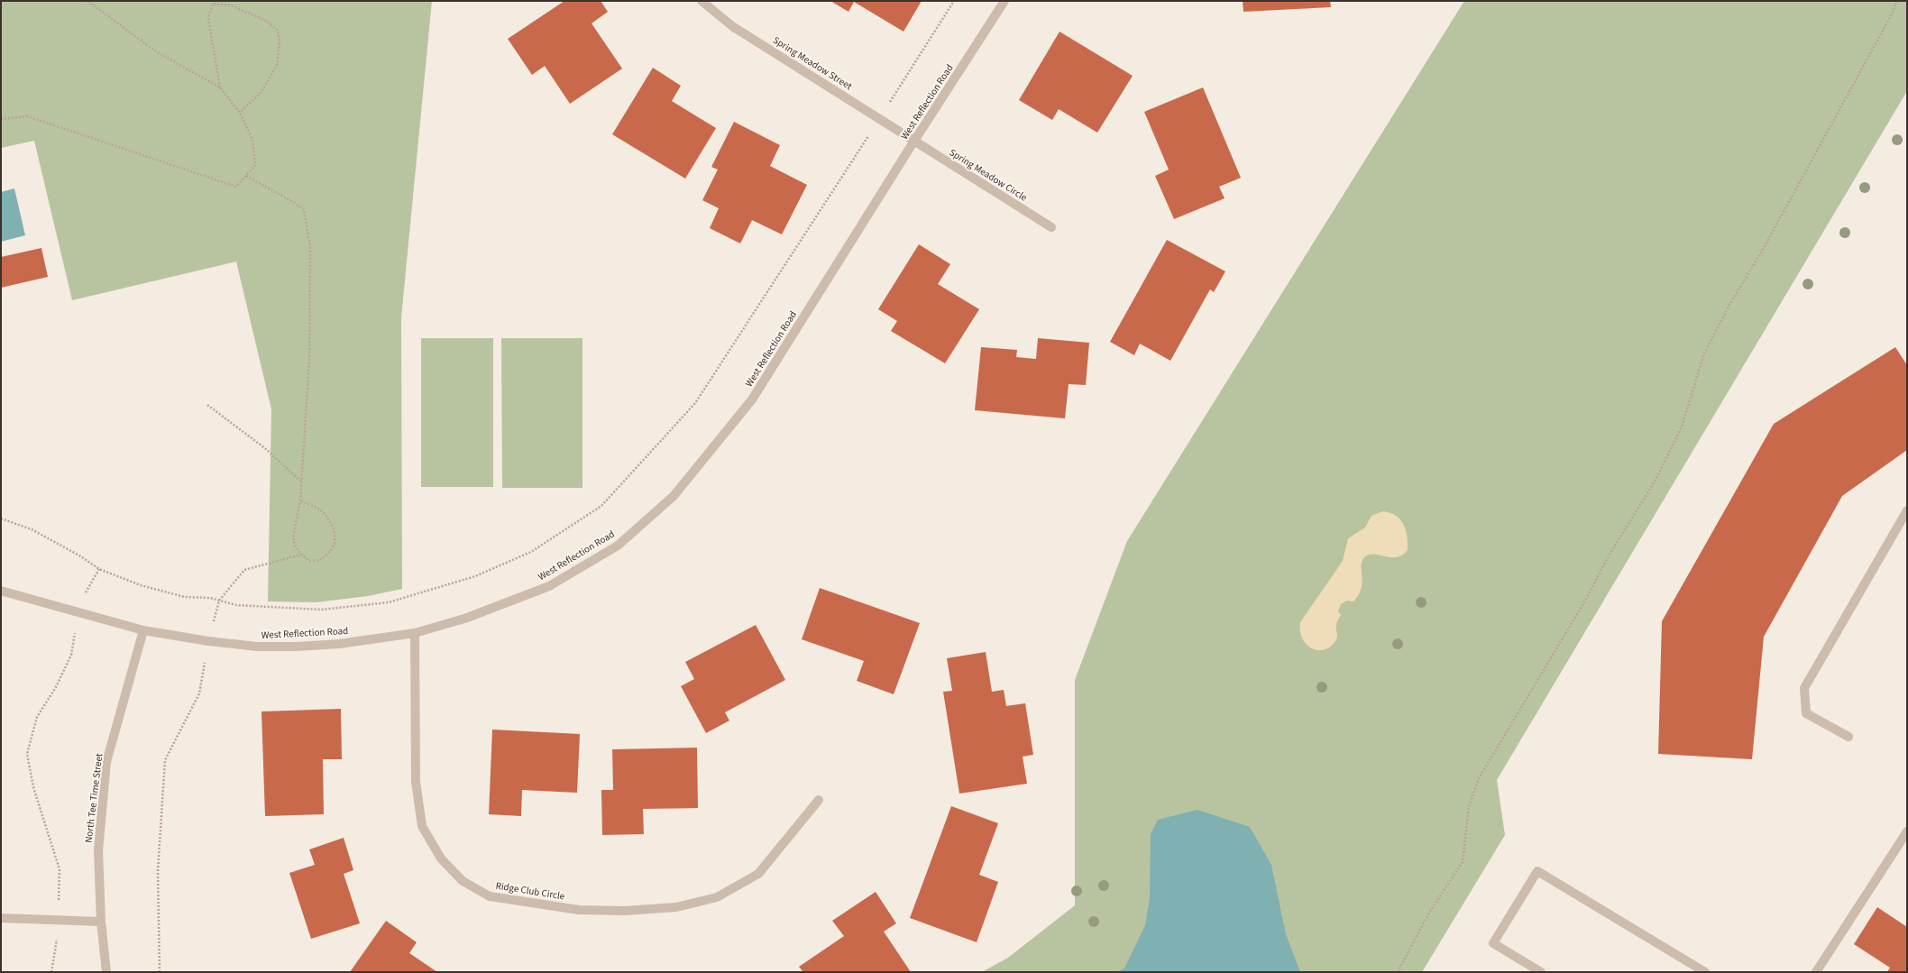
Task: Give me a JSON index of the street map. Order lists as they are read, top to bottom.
{
  "streets": {
    "street": [
      "Spring Meadow Street",
      "West Reflection Road",
      "Spring Meadow Circle",
      "North Tee Time Street",
      "Ridge Club Circle"
    ]
  },
  "crossings": [
    ["Spring Meadow Street", "West Reflection Road"],
    ["Spring Meadow Street", "Spring Meadow Circle"],
    ["West Reflection Road", "Spring Meadow Circle"],
    ["West Reflection Road", "North Tee Time Street"],
    ["West Reflection Road", "Ridge Club Circle"]
  ]
}
